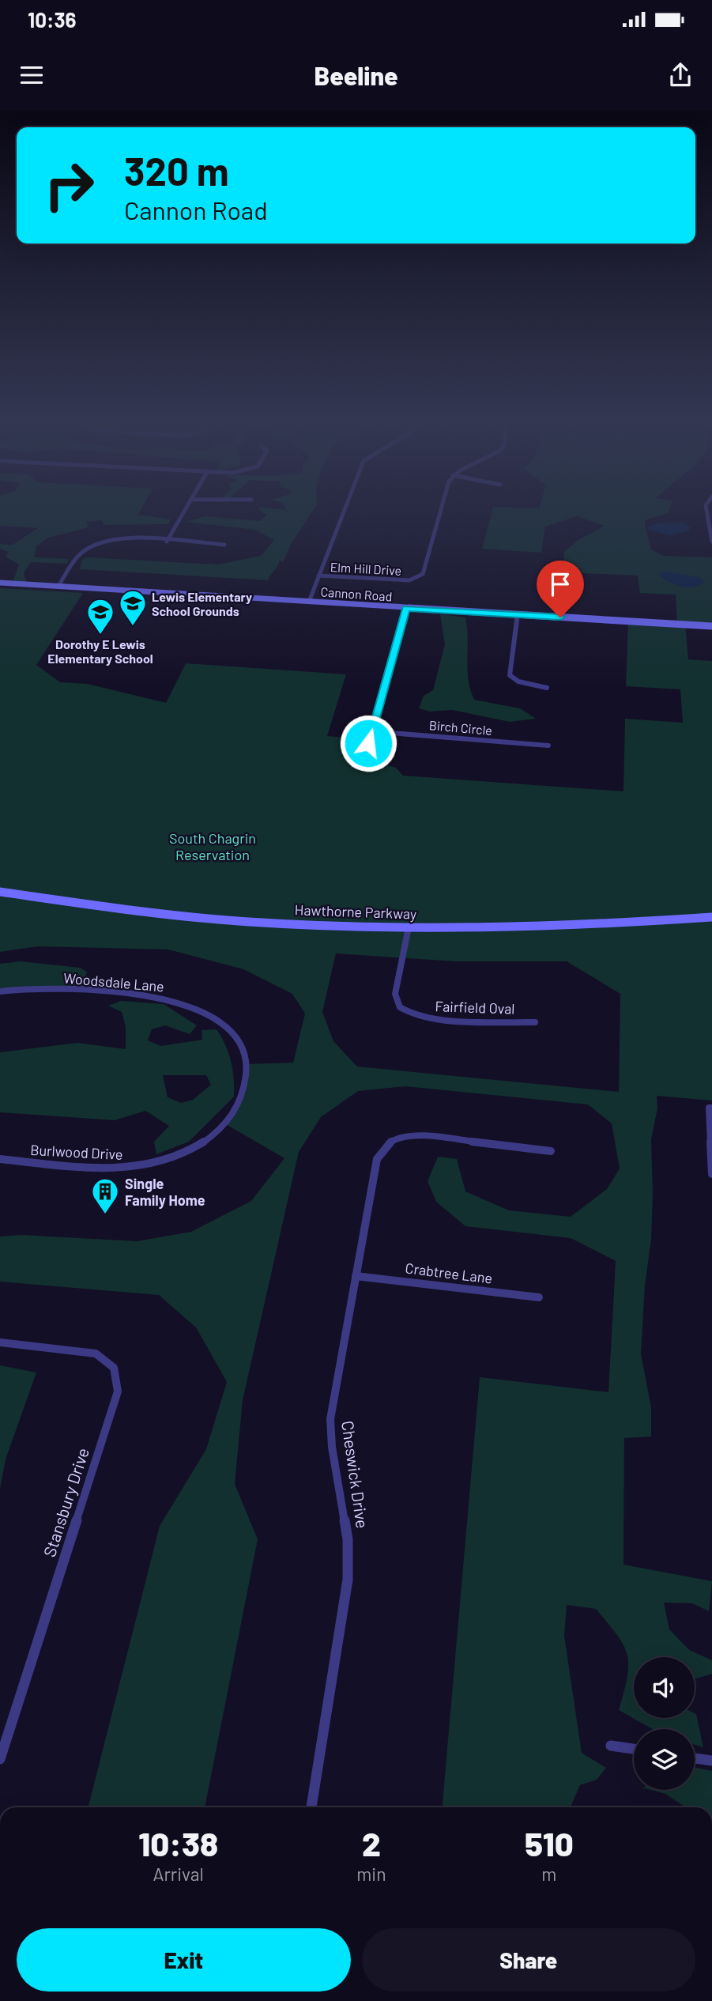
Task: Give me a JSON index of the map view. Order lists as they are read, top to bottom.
{
  "streets": {
    "main road": ["Cannon Road", "Hawthorne Parkway"],
    "street": [
      "Elm Hill Drive",
      "Birch Circle",
      "Woodsdale Lane",
      "Fairfield Oval",
      "Burlwood Drive",
      "Crabtree Lane",
      "Cheswick Drive",
      "Stansbury Drive"
    ]
  },
  "crossings": [
    ["Hawthorne Parkway", "Fairfield Oval"],
    ["Woodsdale Lane", "Burlwood Drive"],
    ["Crabtree Lane", "Cheswick Drive"]
  ],
  "parks": ["South Chagrin Reservation"],
  "places": {
    "school or university": ["Lewis Elementary School Grounds", "Dorothy E Lewis Elementary School"],
    "building": ["Single Family Home"]
  },
  "page": {
    "status": "10:36",
    "header": "Beeline",
    "turn": ["320 m", "Cannon Road"],
    "eta": [
      "10:38",
      "Arrival",
      "2",
      "min",
      "510",
      "m"
    ],
    "buttons": ["Exit", "Share"]
  }
}
